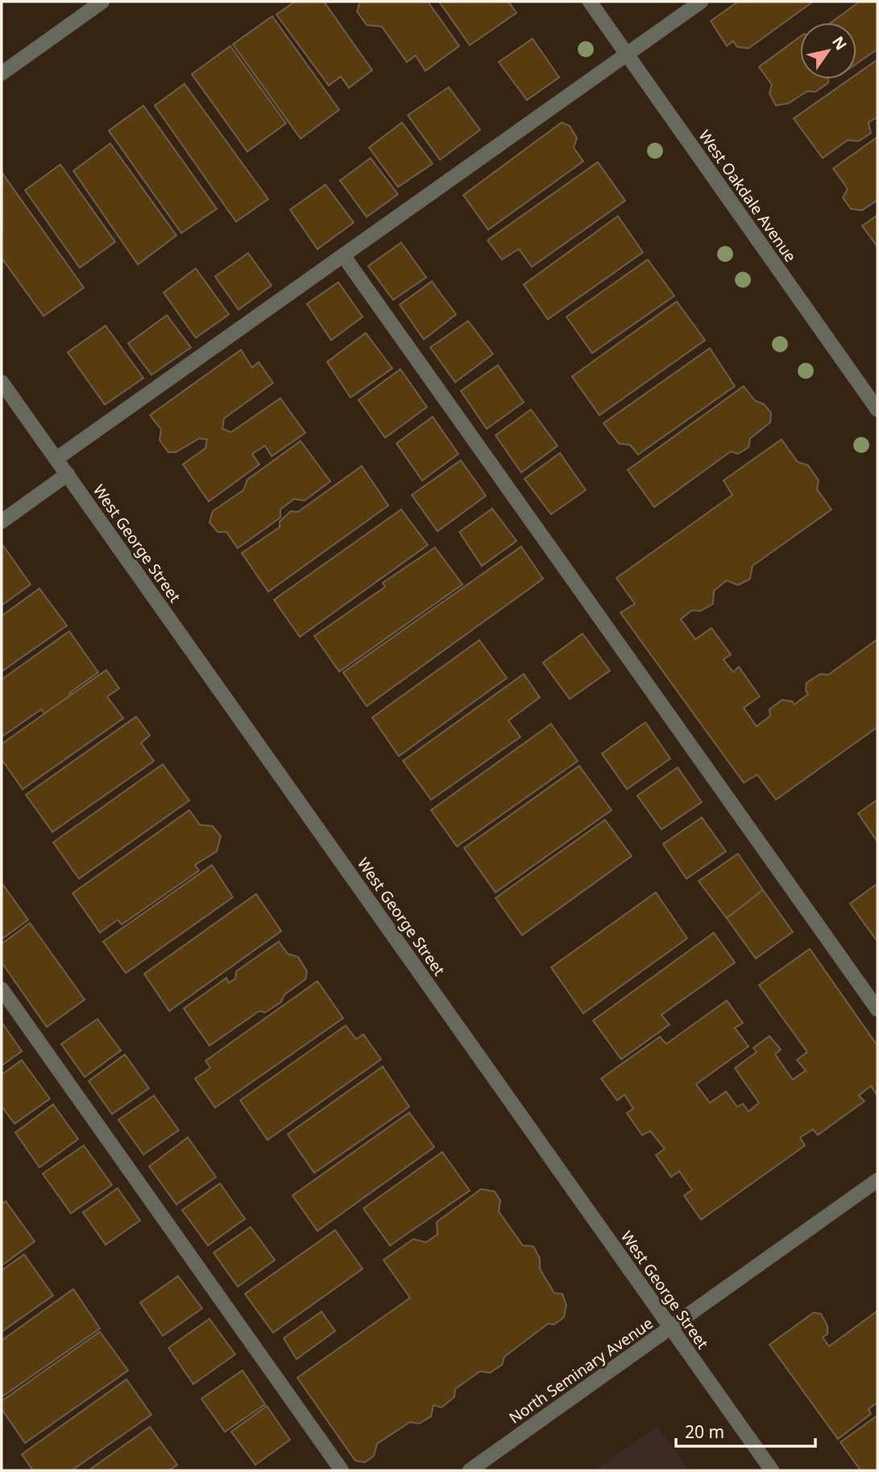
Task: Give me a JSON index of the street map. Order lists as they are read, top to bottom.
{
  "streets": {
    "street": ["West Oakdale Avenue", "West George Street", "North Seminary Avenue"]
  },
  "crossings": [
    ["West George Street", "North Seminary Avenue"]
  ],
  "scale_bar": "20 m",
  "north": "top right"
}
